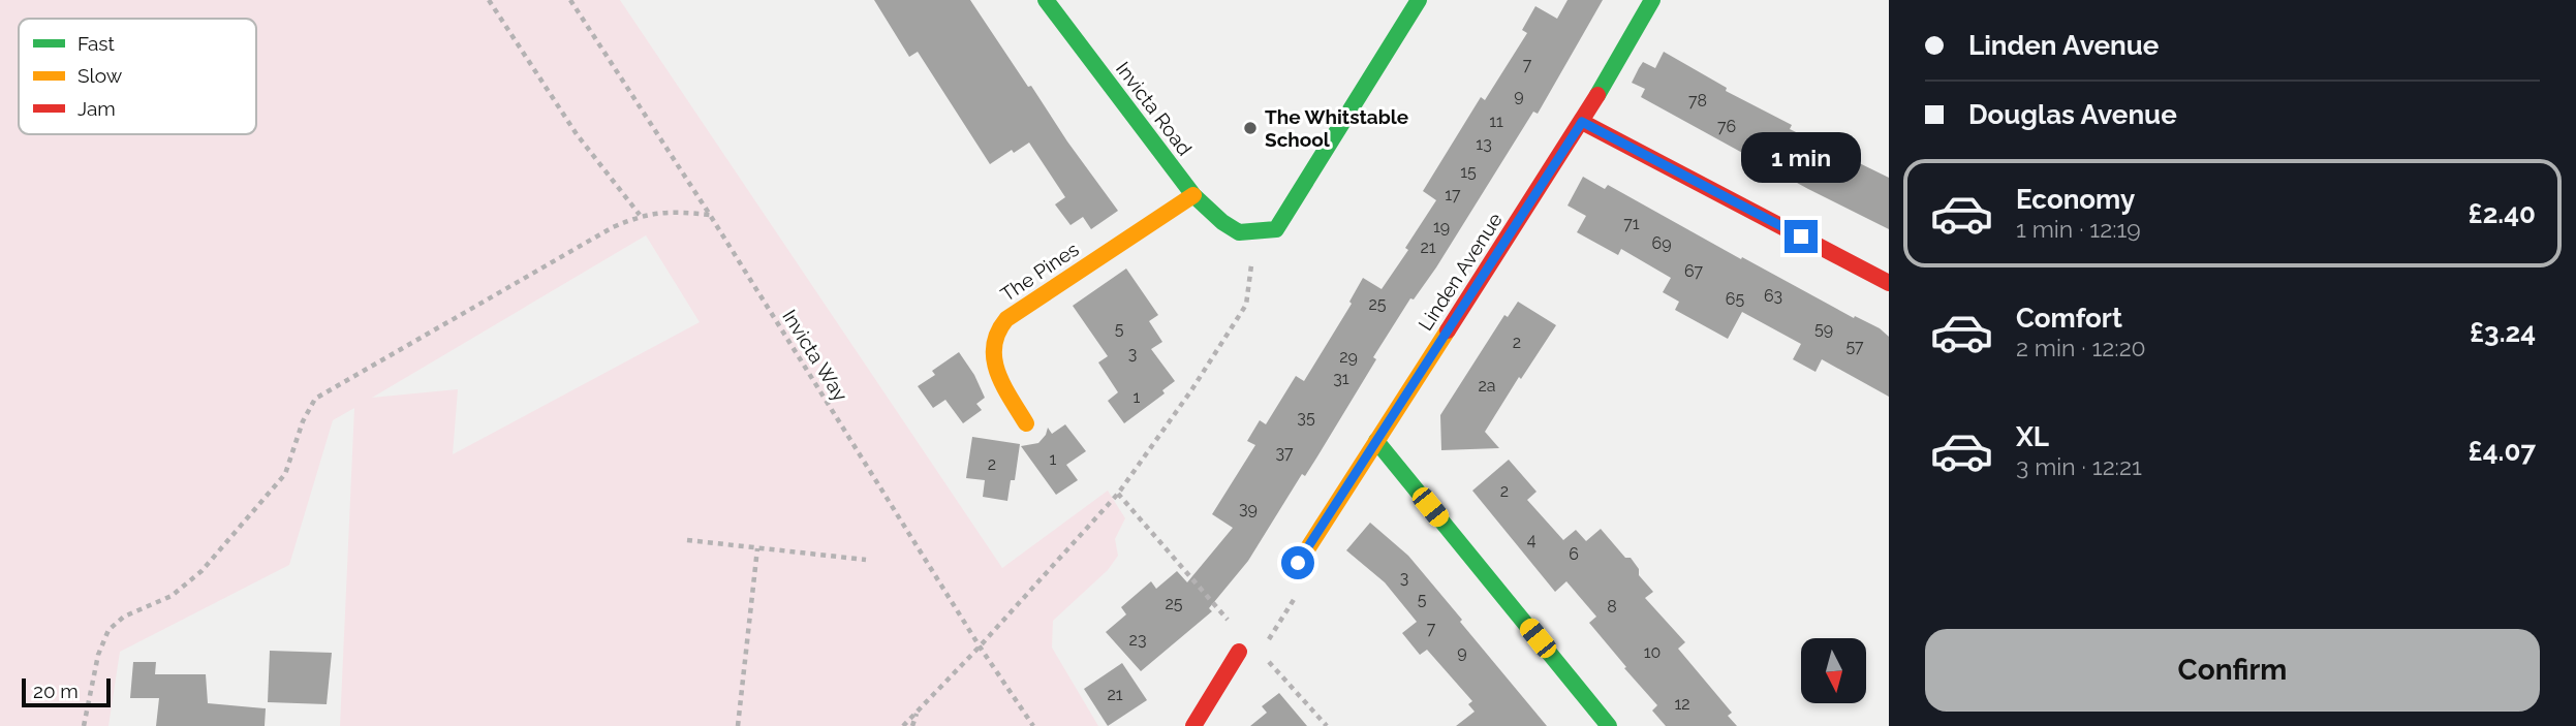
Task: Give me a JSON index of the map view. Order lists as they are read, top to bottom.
{
  "streets": {
    "street": ["Invicta Road", "The Pines", "Linden Avenue"],
    "path": ["Invicta Way"]
  },
  "crossings": [
    ["Invicta Road", "The Pines"]
  ],
  "places": ["The Whitstable School"],
  "house_numbers": [
    "7",
    "9",
    "78",
    "11",
    "76",
    "13",
    "15",
    "17",
    "71",
    "19",
    "69",
    "21",
    "67",
    "63",
    "65",
    "25",
    "5",
    "59",
    "2",
    "57",
    "3",
    "29",
    "31",
    "2a",
    "1",
    "35",
    "37",
    "1",
    "2",
    "2",
    "39",
    "4",
    "6",
    "3",
    "5",
    "25",
    "8",
    "7",
    "23",
    "9",
    "10",
    "21",
    "12"
  ],
  "legend": ["Fast", "Slow", "Jam"],
  "scale_bar": "20 m",
  "north": "bottom",
  "page": {
    "banner": ["Linden Avenue", "Douglas Avenue"],
    "bubble": "1 min",
    "list": [
      {
        "name": "Economy",
        "note": "1 min · 12:19",
        "value": "£2.40"
      },
      {
        "name": "Comfort",
        "note": "2 min · 12:20",
        "value": "£3.24"
      },
      {
        "name": "XL",
        "note": "3 min · 12:21",
        "value": "£4.07"
      }
    ],
    "buttons": "Confirm",
    "scale": "20 m"
  }
}
